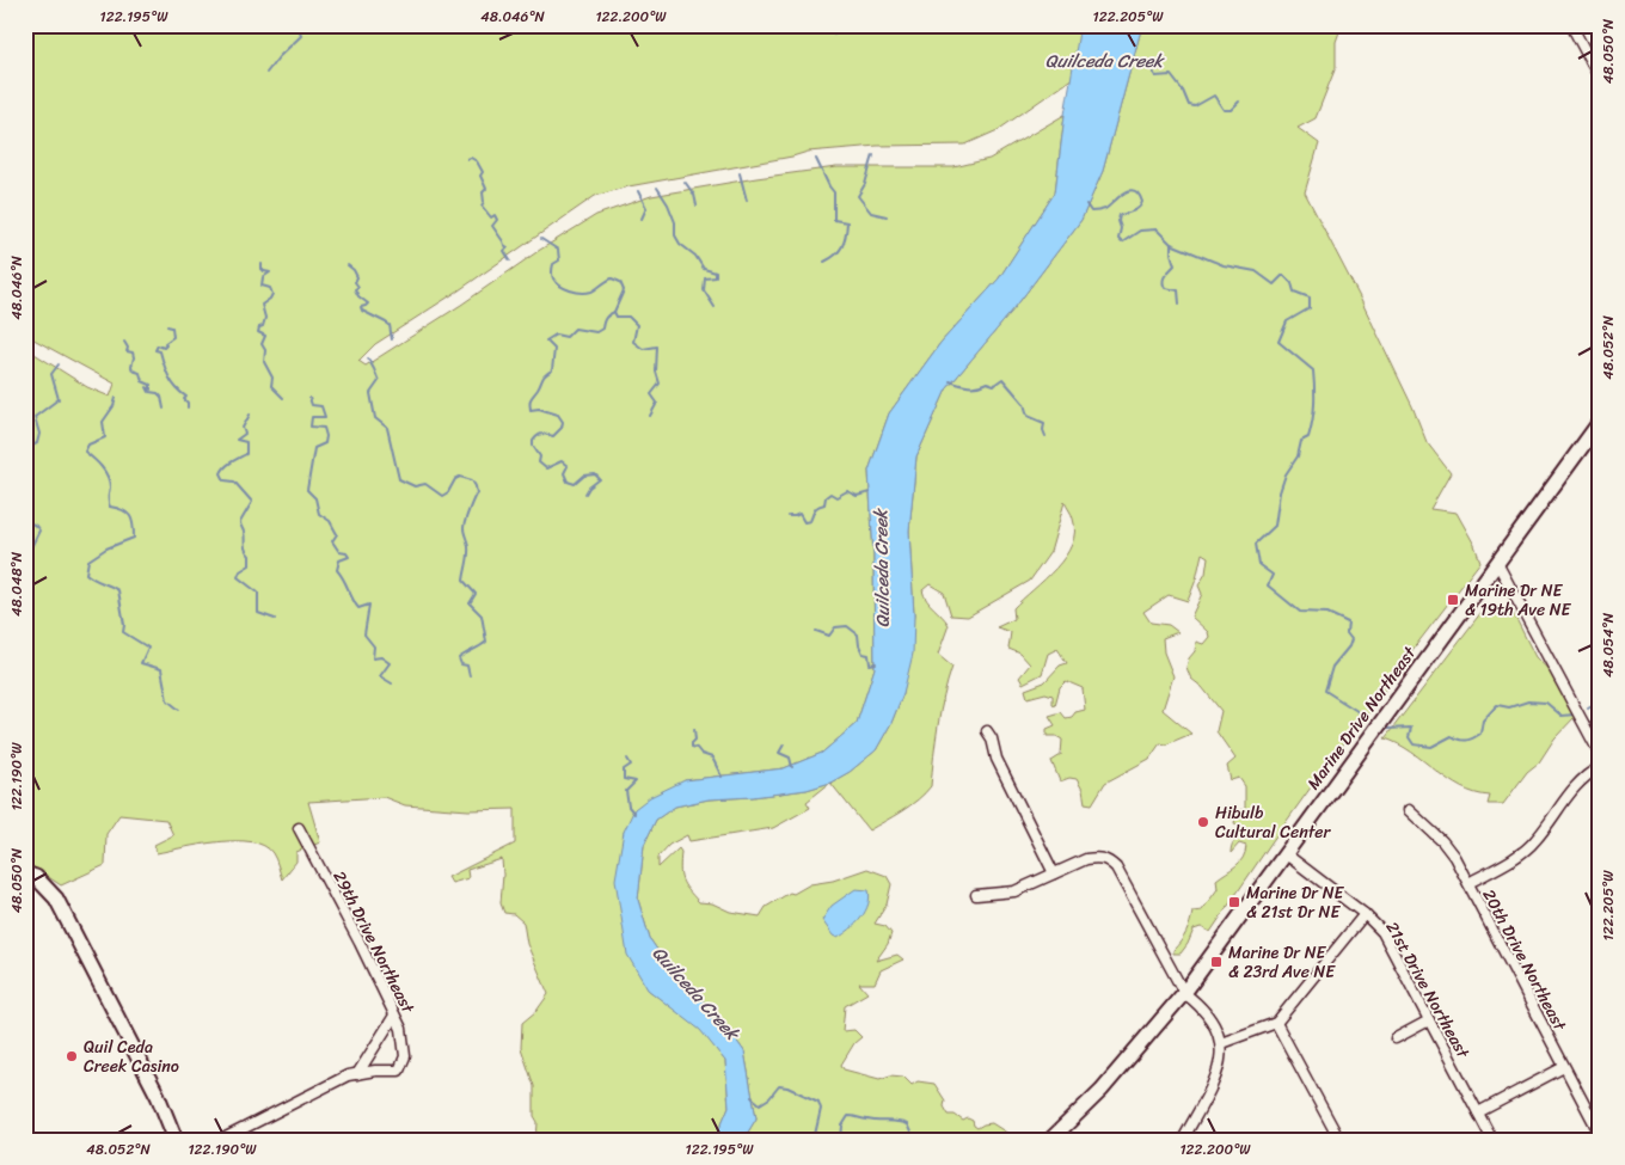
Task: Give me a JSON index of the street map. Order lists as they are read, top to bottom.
{
  "streets": {
    "main road": ["Marine Drive Northeast"],
    "street": ["29th Drive Northeast", "20th Drive Northeast", "21st Drive Northeast"]
  },
  "crossings": [
    ["Marine Drive Northeast", "21st Drive Northeast"]
  ],
  "water": ["Quilceda Creek"],
  "places": {
    "transit": ["Marine Dr NE & 19th Ave NE", "Marine Dr NE & 21st Dr NE", "Marine Dr NE & 23rd Ave NE"],
    "other": ["Hibulb Cultural Center", "Quil Ceda Creek Casino"]
  },
  "coordinates": [
    "122.195°W",
    "48.046°N",
    "122.200°W",
    "122.205°W",
    "48.050°N",
    "48.052°N",
    "48.048°N",
    "48.054°N",
    "122.190°W"
  ]
}
